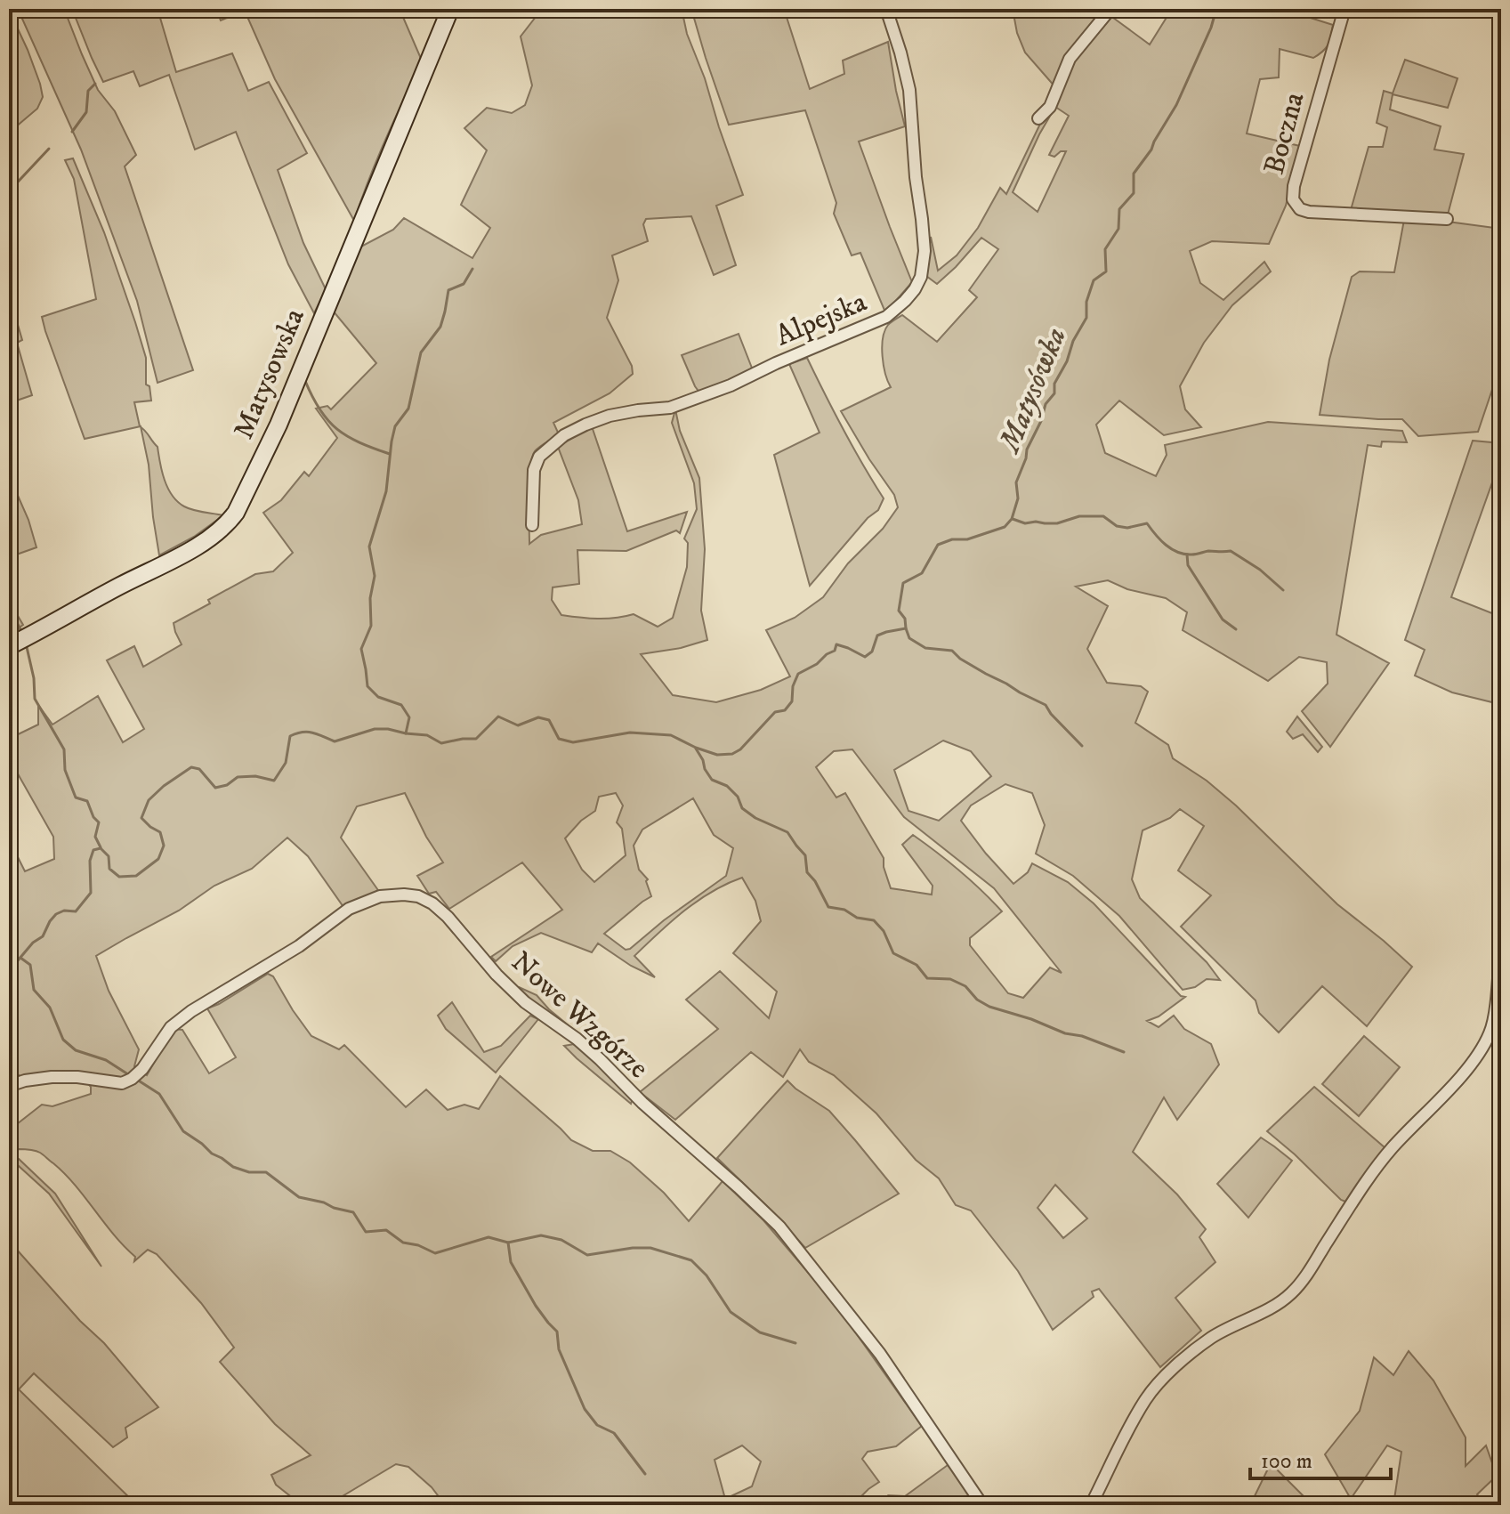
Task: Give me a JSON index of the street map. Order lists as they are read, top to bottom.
{
  "streets": {
    "street": [
      "Boczna",
      "Alpejska",
      "Matysowska",
      "Nowe Wzgórze"
    ]
  },
  "water": ["Matysówka"],
  "scale_bar": "100 m"
}
